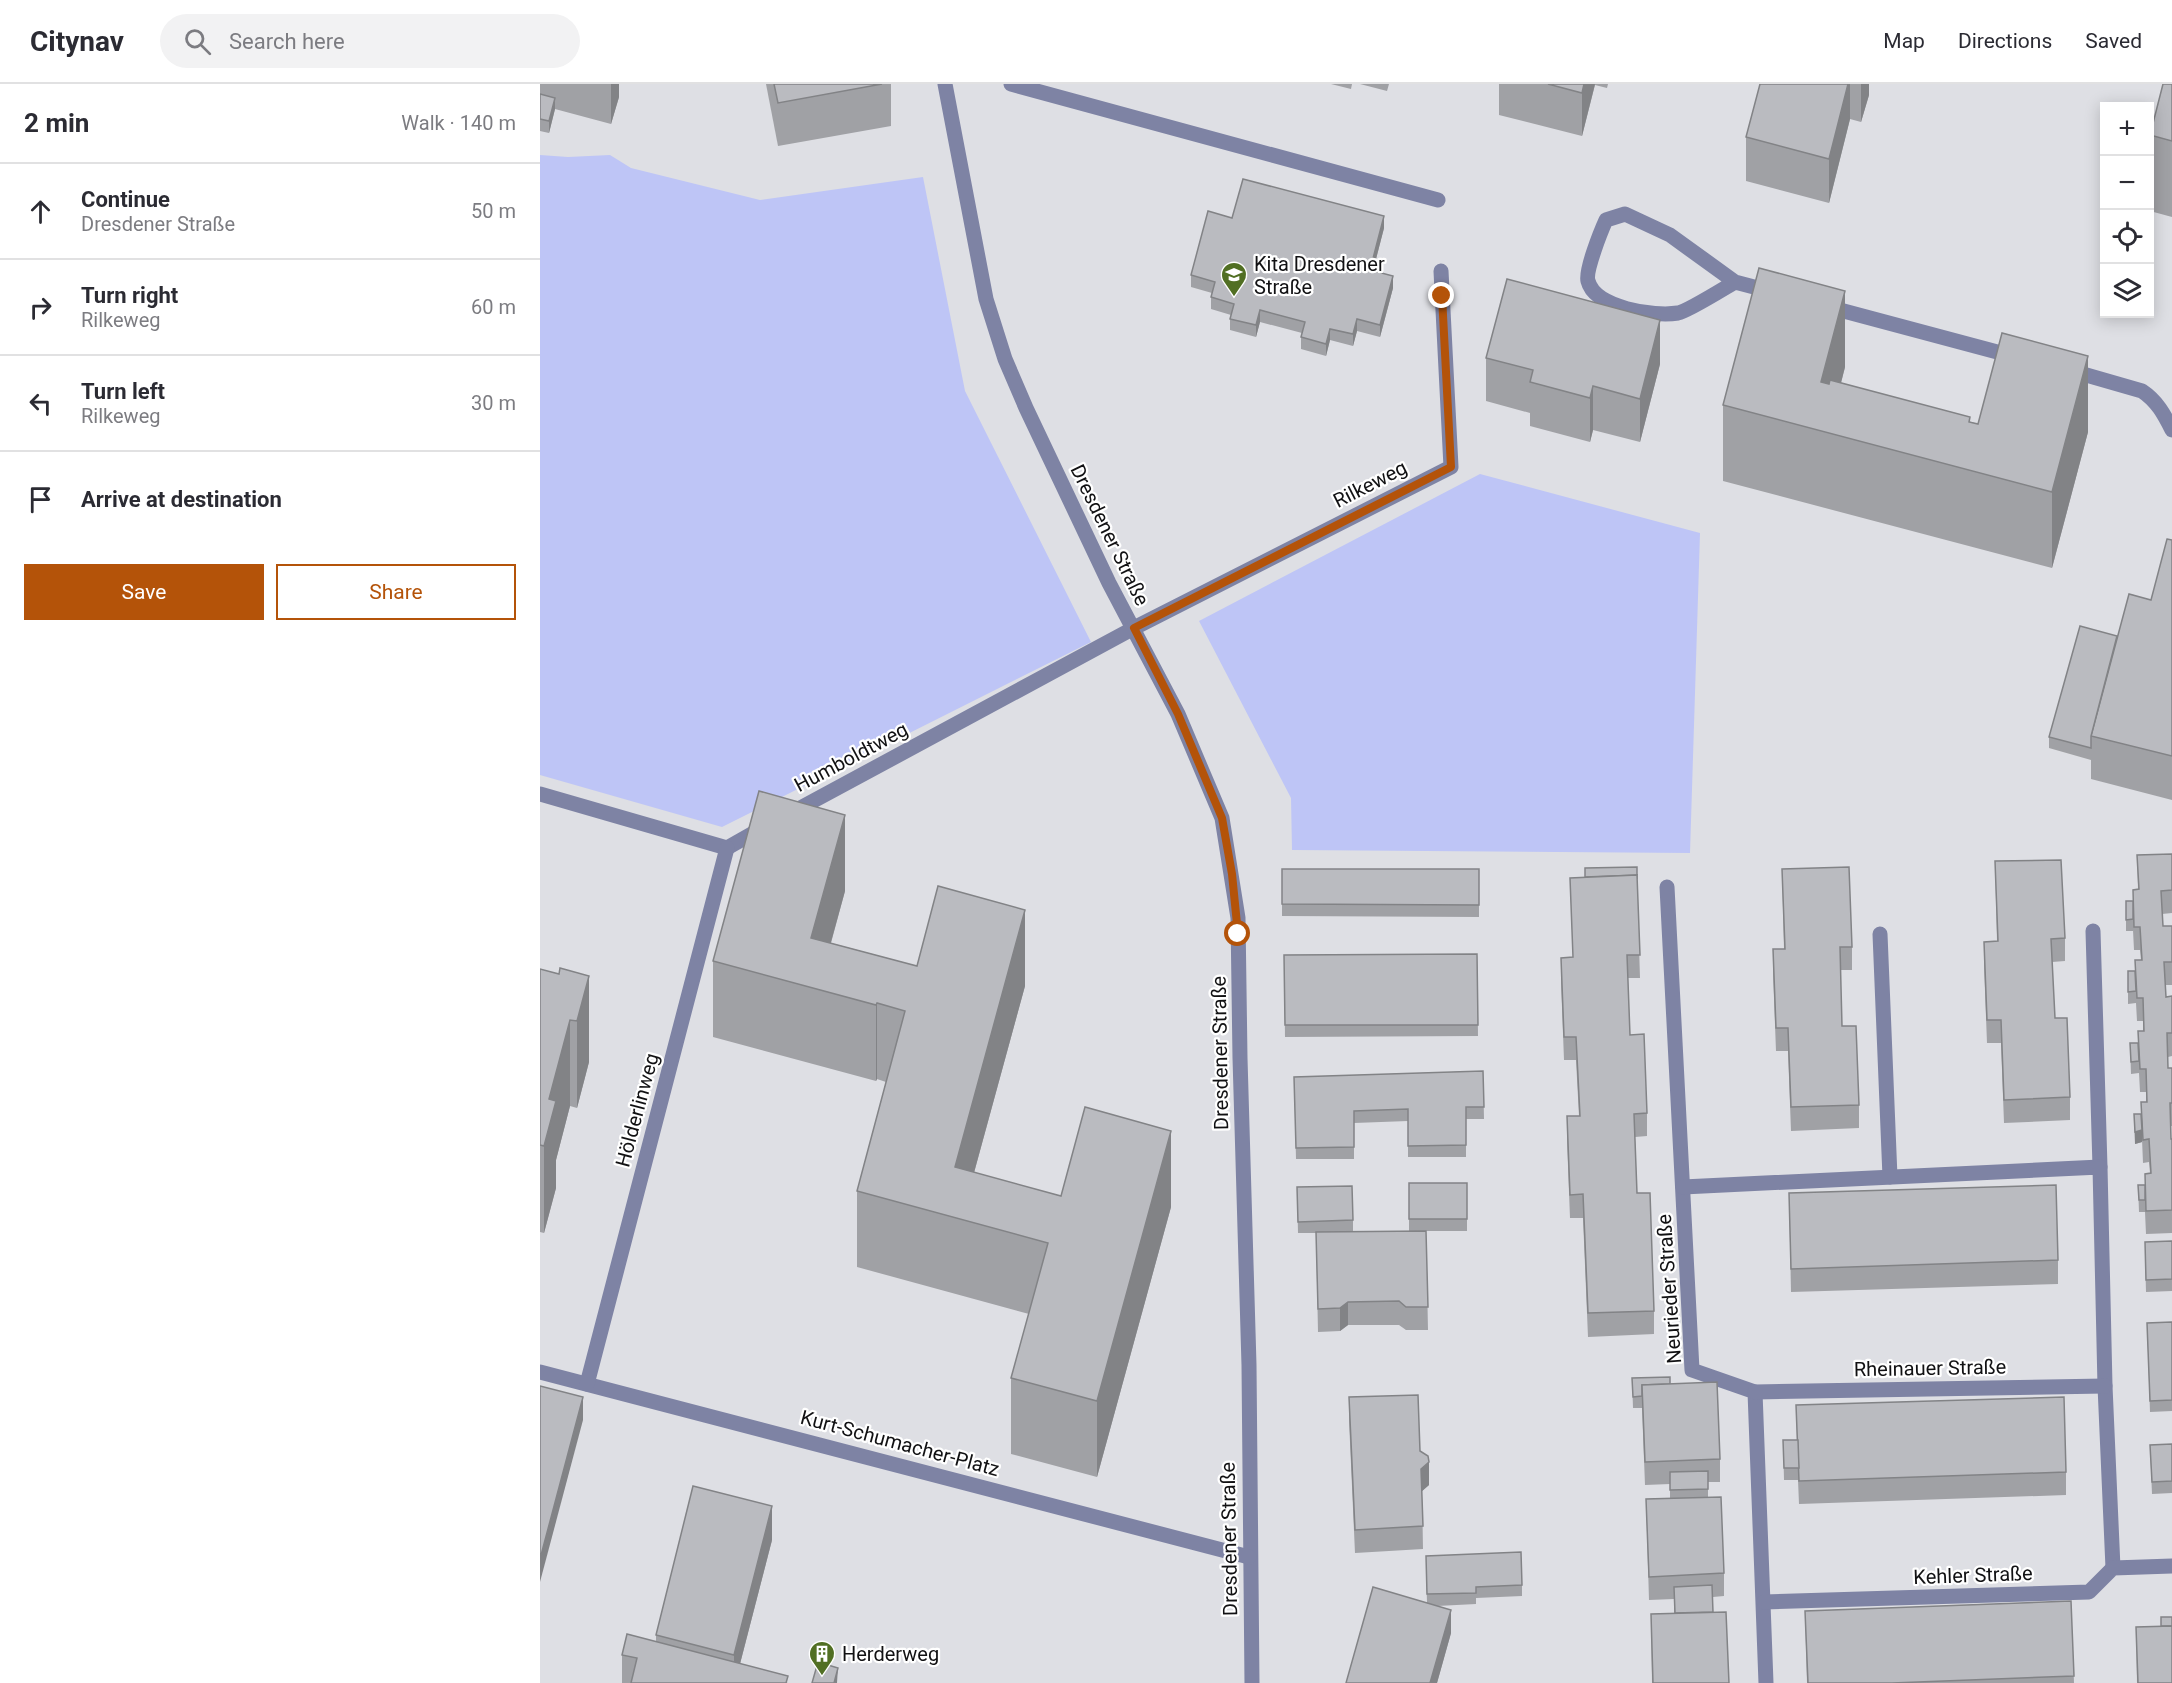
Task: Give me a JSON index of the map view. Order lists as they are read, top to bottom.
{
  "streets": {
    "street": [
      "Rilkeweg",
      "Dresdener Straße",
      "Humboldtweg",
      "Hölderlinweg",
      "Neurieder Straße",
      "Rheinauer Straße",
      "Kurt-Schumacher-Platz",
      "Kehler Straße"
    ]
  },
  "crossings": [
    ["Rilkeweg", "Dresdener Straße"],
    ["Rilkeweg", "Humboldtweg"],
    ["Dresdener Straße", "Humboldtweg"],
    ["Dresdener Straße", "Kurt-Schumacher-Platz"],
    ["Humboldtweg", "Hölderlinweg"],
    ["Hölderlinweg", "Kurt-Schumacher-Platz"],
    ["Neurieder Straße", "Rheinauer Straße"]
  ],
  "places": {
    "school or university": ["Kita Dresdener Straße"],
    "building": ["Herderweg"]
  },
  "page": {
    "header": "Citynav",
    "search": "Search here",
    "nav": ["Map", "Directions", "Saved"],
    "heading": ["2 min", "Walk · 140 m"],
    "map_buttons": ["+", "−"],
    "list": [
      ["Continue", "Dresdener Straße", "50 m"],
      ["Turn right", "Rilkeweg", "60 m"],
      ["Turn left", "Rilkeweg", "30 m"],
      "Arrive at destination"
    ],
    "buttons": ["Save", "Share"]
  }
}
